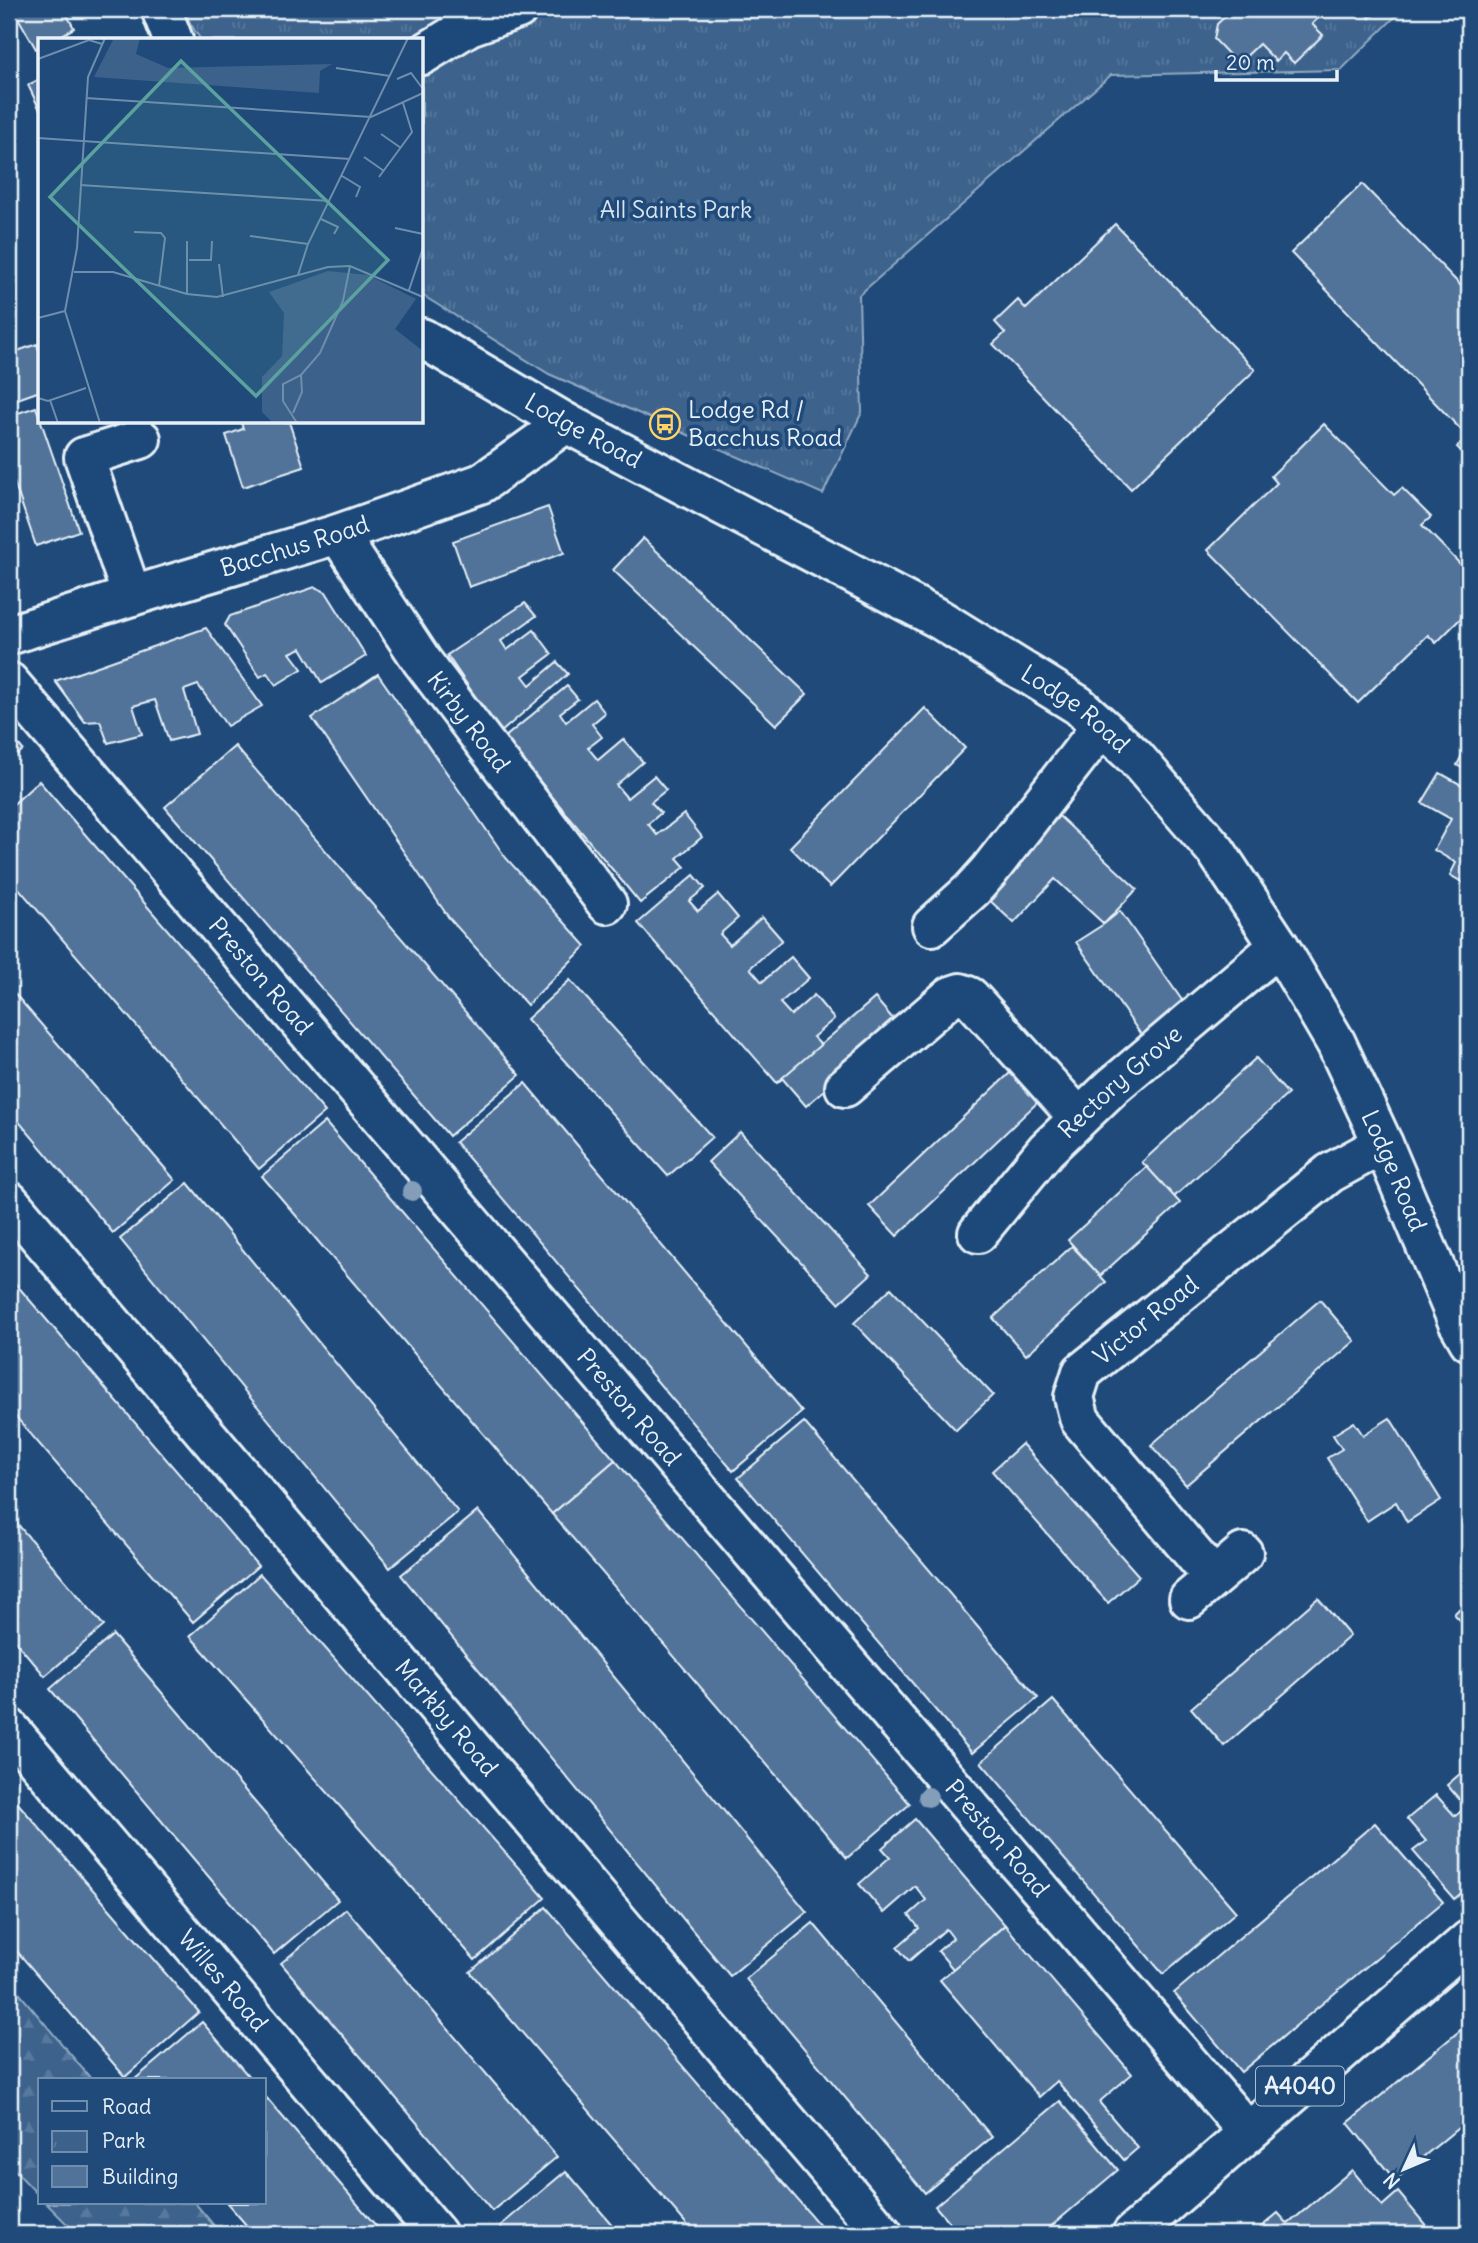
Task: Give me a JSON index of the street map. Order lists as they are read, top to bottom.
{
  "streets": {
    "street": [
      "Lodge Road",
      "Bacchus Road",
      "Kirby Road",
      "Preston Road",
      "Rectory Grove",
      "Victor Road",
      "Markby Road",
      "Willes Road",
      "A4040"
    ]
  },
  "crossings": [
    ["Lodge Road", "Bacchus Road"],
    ["Lodge Road", "Rectory Grove"],
    ["Lodge Road", "Victor Road"],
    ["Bacchus Road", "Kirby Road"],
    ["Preston Road", "A4040"]
  ],
  "parks": ["All Saints Park"],
  "places": {
    "bus stop": ["Lodge Rd / Bacchus Road"]
  },
  "legend": ["Road", "Park", "Building"],
  "scale_bar": "20 m",
  "north": "bottom left"
}
